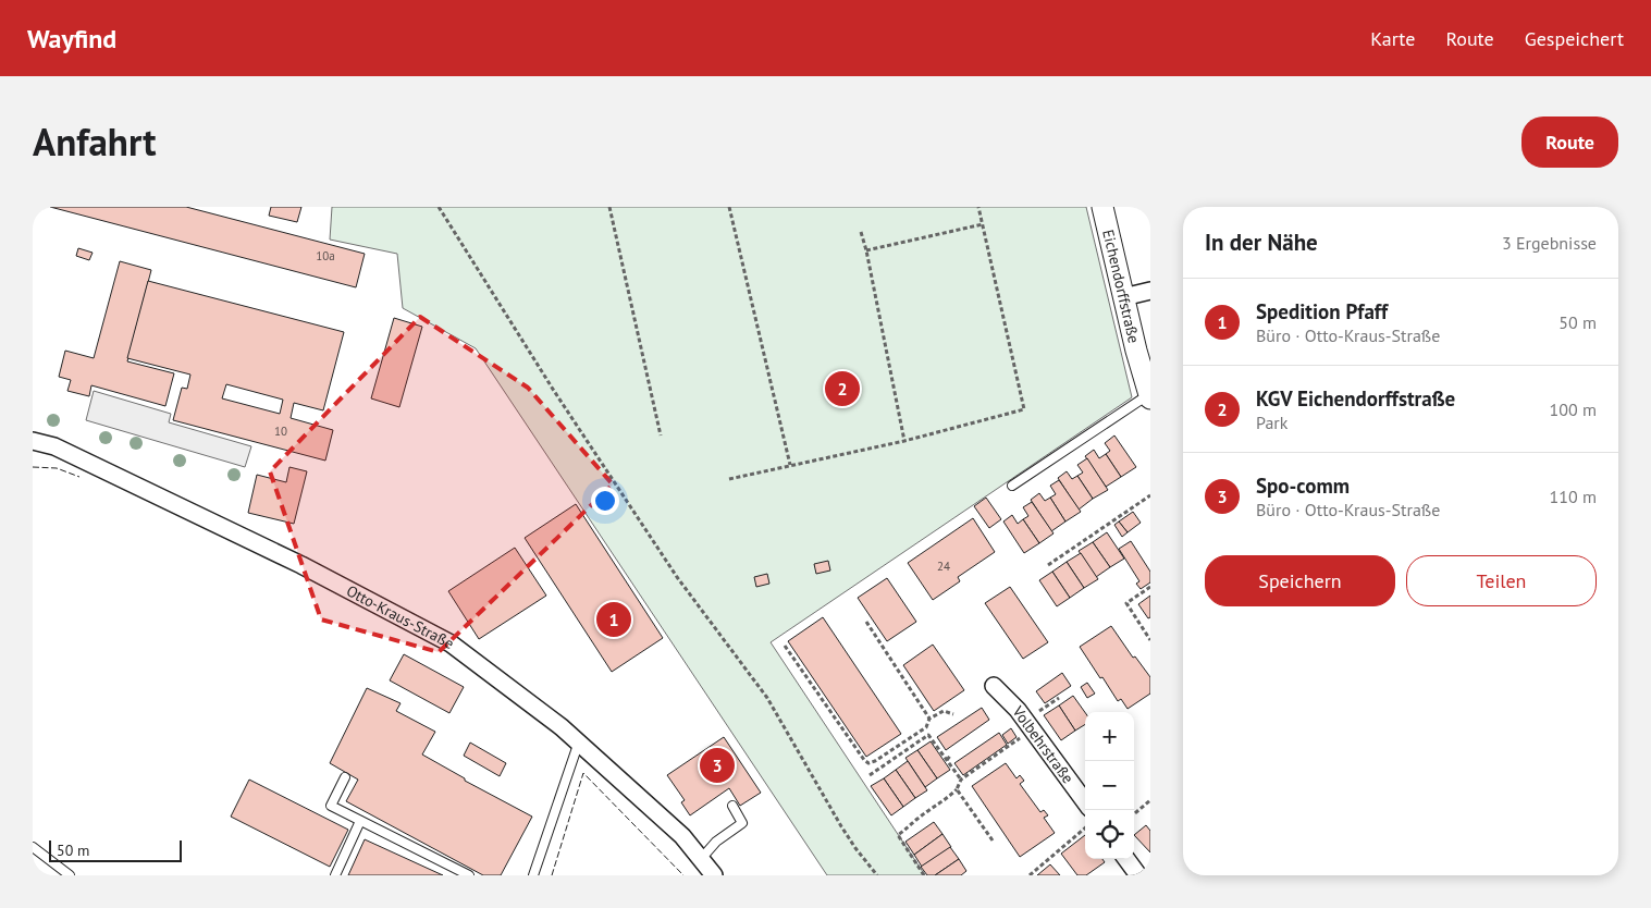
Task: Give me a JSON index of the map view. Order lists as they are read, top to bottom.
{
  "streets": {
    "street": ["Eichendorffstraße", "Otto-Kraus-Straße", "Volbehrstraße"]
  },
  "house_numbers": ["10a", "10", "24"],
  "scale_bar": "50 m",
  "page": {
    "header": "Wayfind",
    "nav": ["Karte", "Route", "Gespeichert"],
    "title": "Anfahrt",
    "buttons": [
      "Route",
      ["Speichern", "Teilen"]
    ],
    "heading": ["In der Nähe", "3 Ergebnisse"],
    "list": [
      {
        "mark": "1",
        "name": "Spedition Pfaff",
        "note": "Büro · Otto-Kraus-Straße",
        "value": "50 m"
      },
      {
        "mark": "2",
        "name": "KGV Eichendorffstraße",
        "note": "Park",
        "value": "100 m"
      },
      {
        "mark": "3",
        "name": "Spo-comm",
        "note": "Büro · Otto-Kraus-Straße",
        "value": "110 m"
      }
    ],
    "pins": ["2", "1", "3"],
    "map_buttons": ["+", "−"],
    "scale": "50 m"
  }
}
